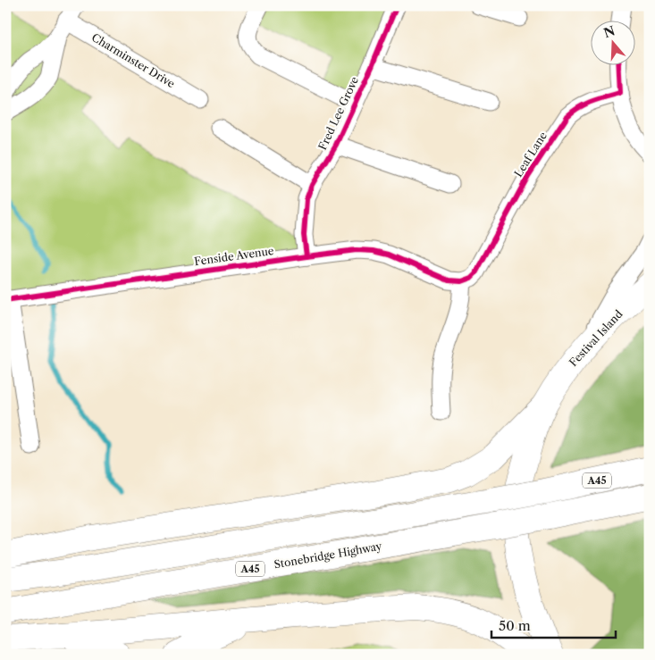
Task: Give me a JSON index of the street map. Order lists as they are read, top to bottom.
{
  "streets": {
    "highway": ["Festival Island", "A45", "Stonebridge Highway"],
    "street": [
      "Charminster Drive",
      "Fred Lee Grove",
      "Leaf Lane",
      "Fenside Avenue"
    ]
  },
  "crossings": [
    ["Fred Lee Grove", "Fenside Avenue"],
    ["Leaf Lane", "Fenside Avenue"]
  ],
  "scale_bar": "50 m",
  "north": "top"
}
